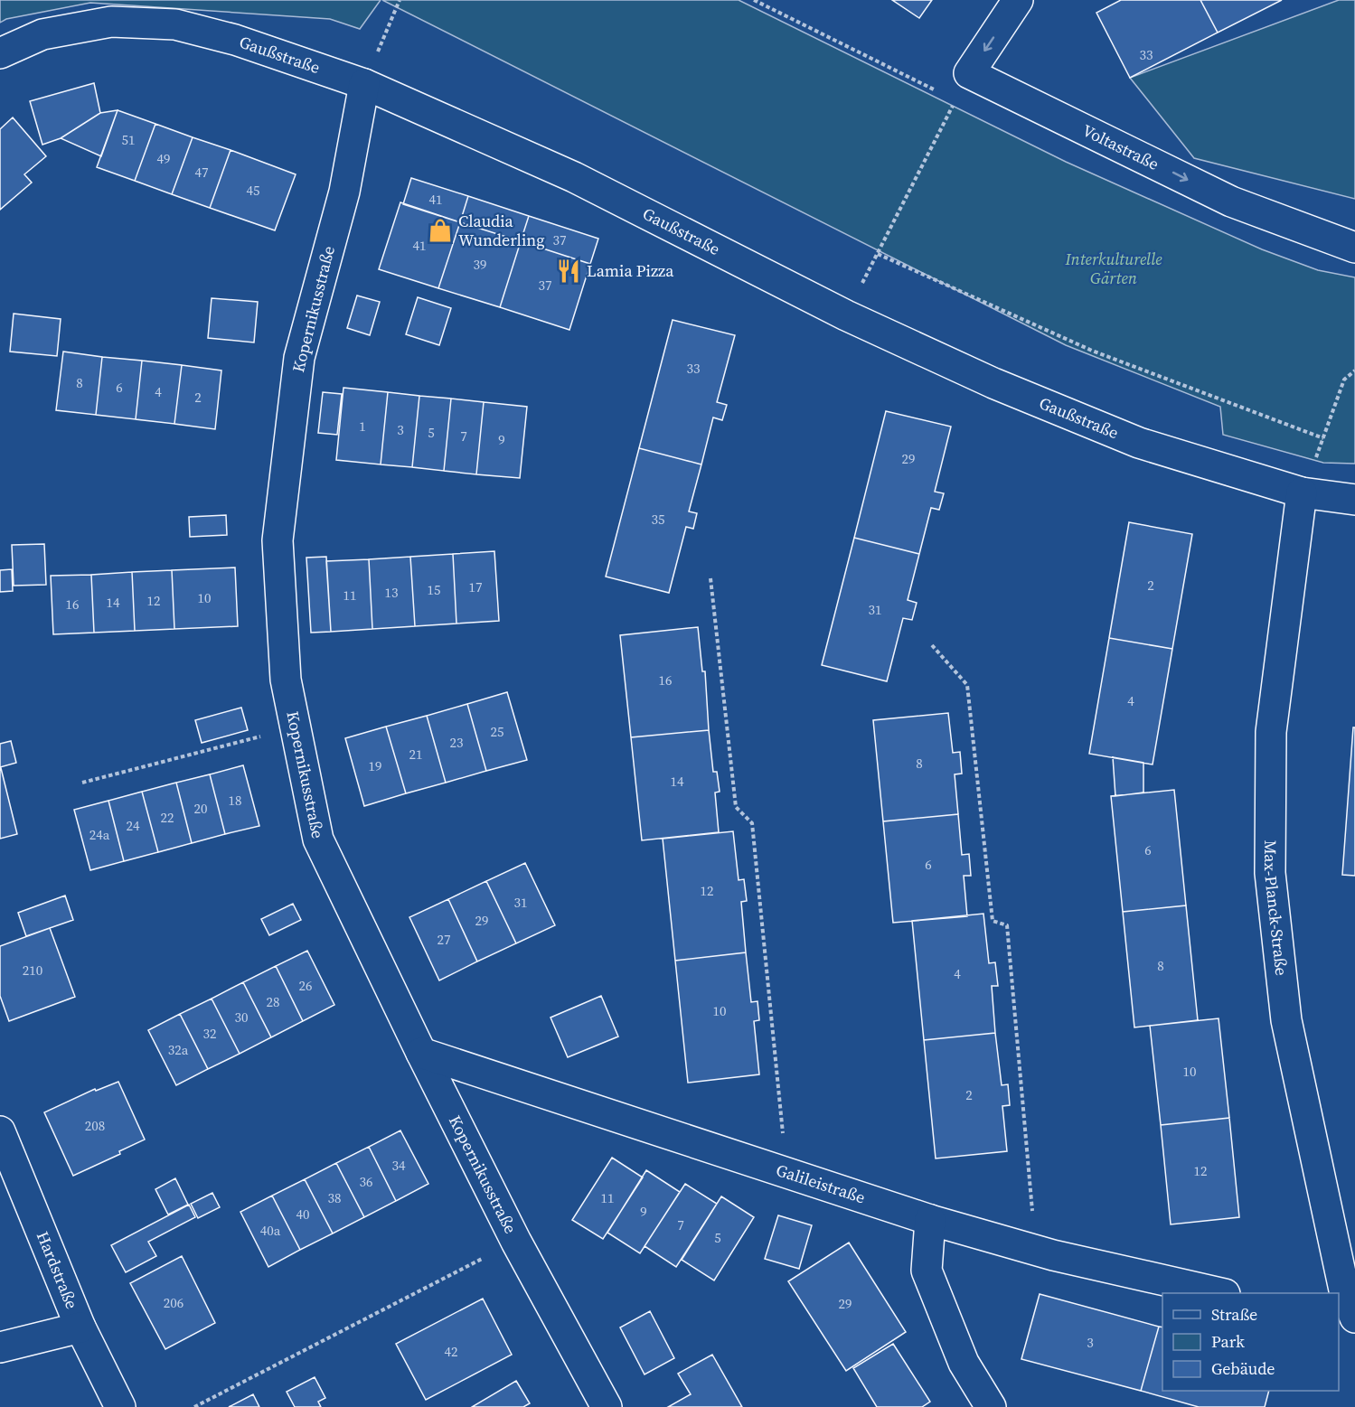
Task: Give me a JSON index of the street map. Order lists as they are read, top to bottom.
{
  "streets": {
    "street": [
      "Gaußstraße",
      "Voltastraße",
      "Kopernikusstraße",
      "Max-Planck-Straße",
      "Galileistraße",
      "Hardstraße"
    ]
  },
  "crossings": [
    ["Gaußstraße", "Kopernikusstraße"],
    ["Gaußstraße", "Max-Planck-Straße"],
    ["Kopernikusstraße", "Galileistraße"]
  ],
  "one_way": ["Voltastraße"],
  "parks": ["Interkulturelle Gärten"],
  "places": {
    "shop": ["Claudia Wunderling"],
    "restaurant": ["Lamia Pizza"]
  },
  "house_numbers": [
    "33",
    "51",
    "49",
    "47",
    "45",
    "41",
    "37",
    "41",
    "39",
    "37",
    "33",
    "8",
    "6",
    "4",
    "2",
    "1",
    "3",
    "5",
    "7",
    "9",
    "29",
    "35",
    "2",
    "17",
    "15",
    "13",
    "11",
    "10",
    "12",
    "14",
    "16",
    "31",
    "16",
    "4",
    "25",
    "23",
    "21",
    "8",
    "19",
    "14",
    "18",
    "20",
    "22",
    "24",
    "24a",
    "6",
    "6",
    "12",
    "31",
    "29",
    "27",
    "8",
    "210",
    "4",
    "26",
    "28",
    "10",
    "30",
    "32",
    "32a",
    "10",
    "2",
    "208",
    "34",
    "12",
    "36",
    "38",
    "11",
    "9",
    "40",
    "7",
    "40a",
    "5",
    "206",
    "29",
    "3",
    "42"
  ],
  "legend": ["Straße", "Park", "Gebäude"]
}
